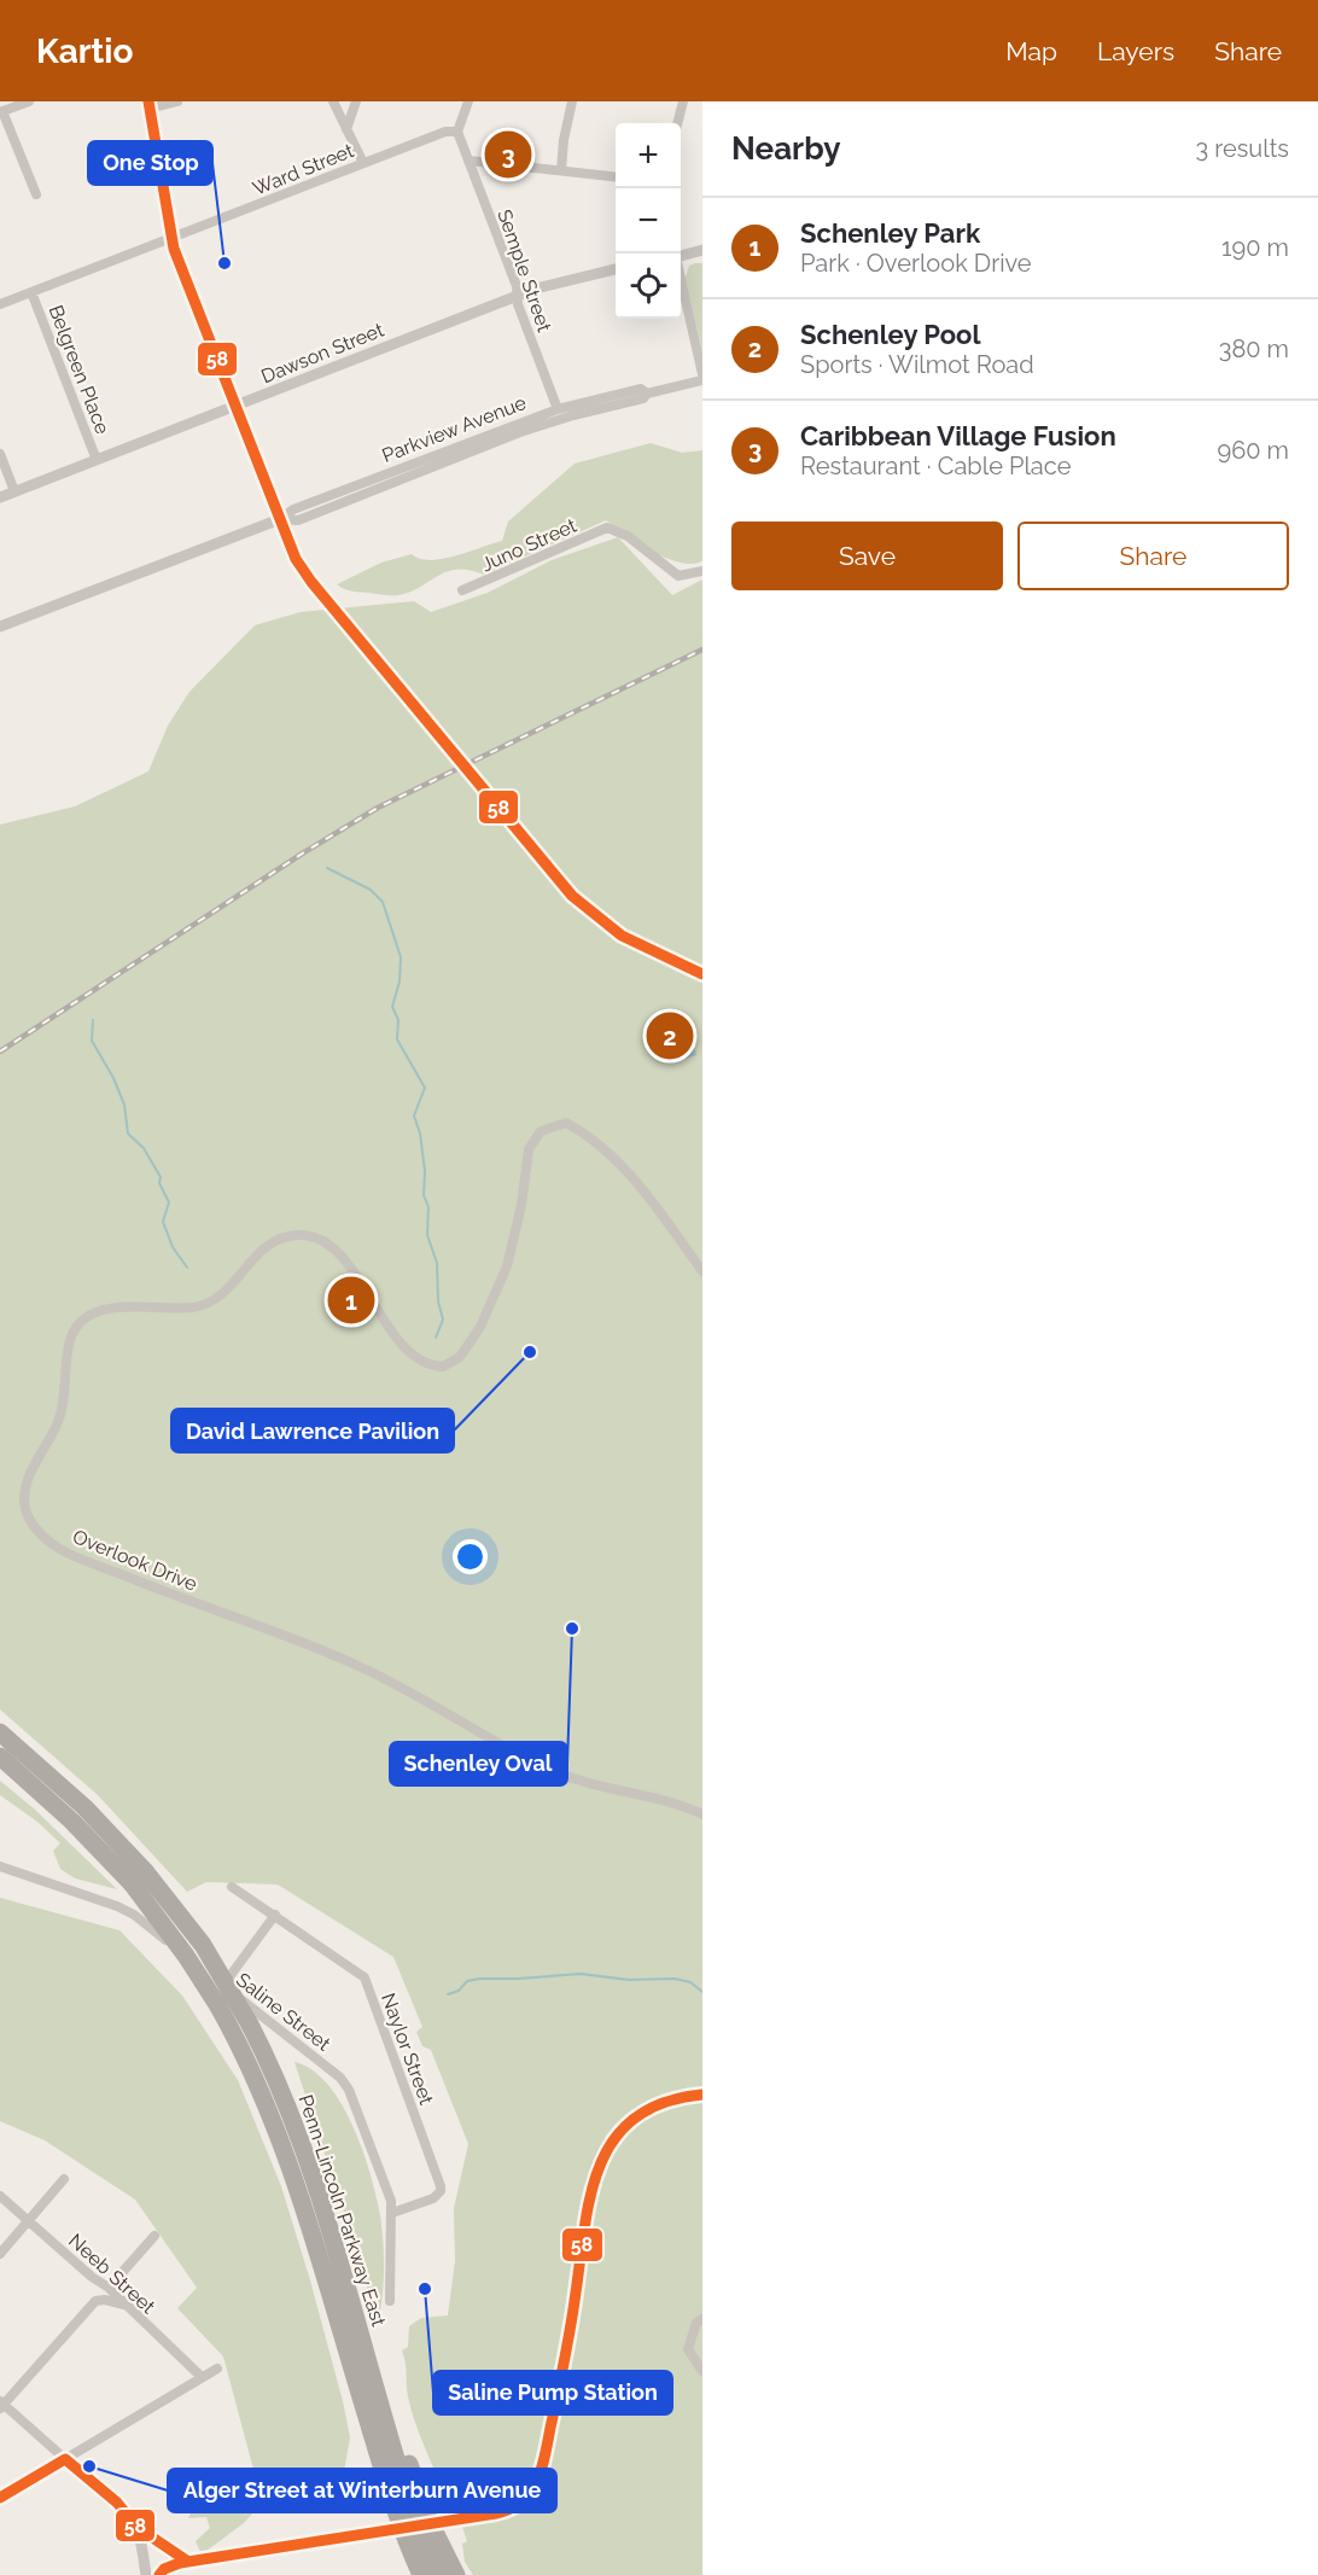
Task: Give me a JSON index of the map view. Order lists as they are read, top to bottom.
{
  "streets": {
    "highway": ["Penn-Lincoln Parkway East"],
    "street": [
      "Ward Street",
      "Semple Street",
      "Dawson Street",
      "Belgreen Place",
      "Parkview Avenue",
      "Juno Street",
      "Overlook Drive",
      "Saline Street",
      "Naylor Street",
      "Neeb Street"
    ]
  },
  "crossings": [
    ["Ward Street", "Semple Street"],
    ["Ward Street", "Belgreen Place"],
    ["Semple Street", "Dawson Street"],
    ["Semple Street", "Parkview Avenue"],
    ["Dawson Street", "Belgreen Place"],
    ["Saline Street", "Naylor Street"]
  ],
  "places": [
    "One Stop",
    "David Lawrence Pavilion",
    "Schenley Oval",
    "Saline Pump Station",
    "Alger Street at Winterburn Avenue"
  ],
  "lines": ["transit line 58"],
  "page": {
    "header": "Kartio",
    "nav": ["Map", "Layers", "Share"],
    "heading": ["Nearby", "3 results"],
    "map_buttons": ["+", "−"],
    "pins": ["3", "2", "1"],
    "list": [
      {
        "mark": "1",
        "name": "Schenley Park",
        "note": "Park · Overlook Drive",
        "value": "190 m"
      },
      {
        "mark": "2",
        "name": "Schenley Pool",
        "note": "Sports · Wilmot Road",
        "value": "380 m"
      },
      {
        "mark": "3",
        "name": "Caribbean Village Fusion",
        "note": "Restaurant · Cable Place",
        "value": "960 m"
      }
    ],
    "buttons": ["Save", "Share"]
  }
}
